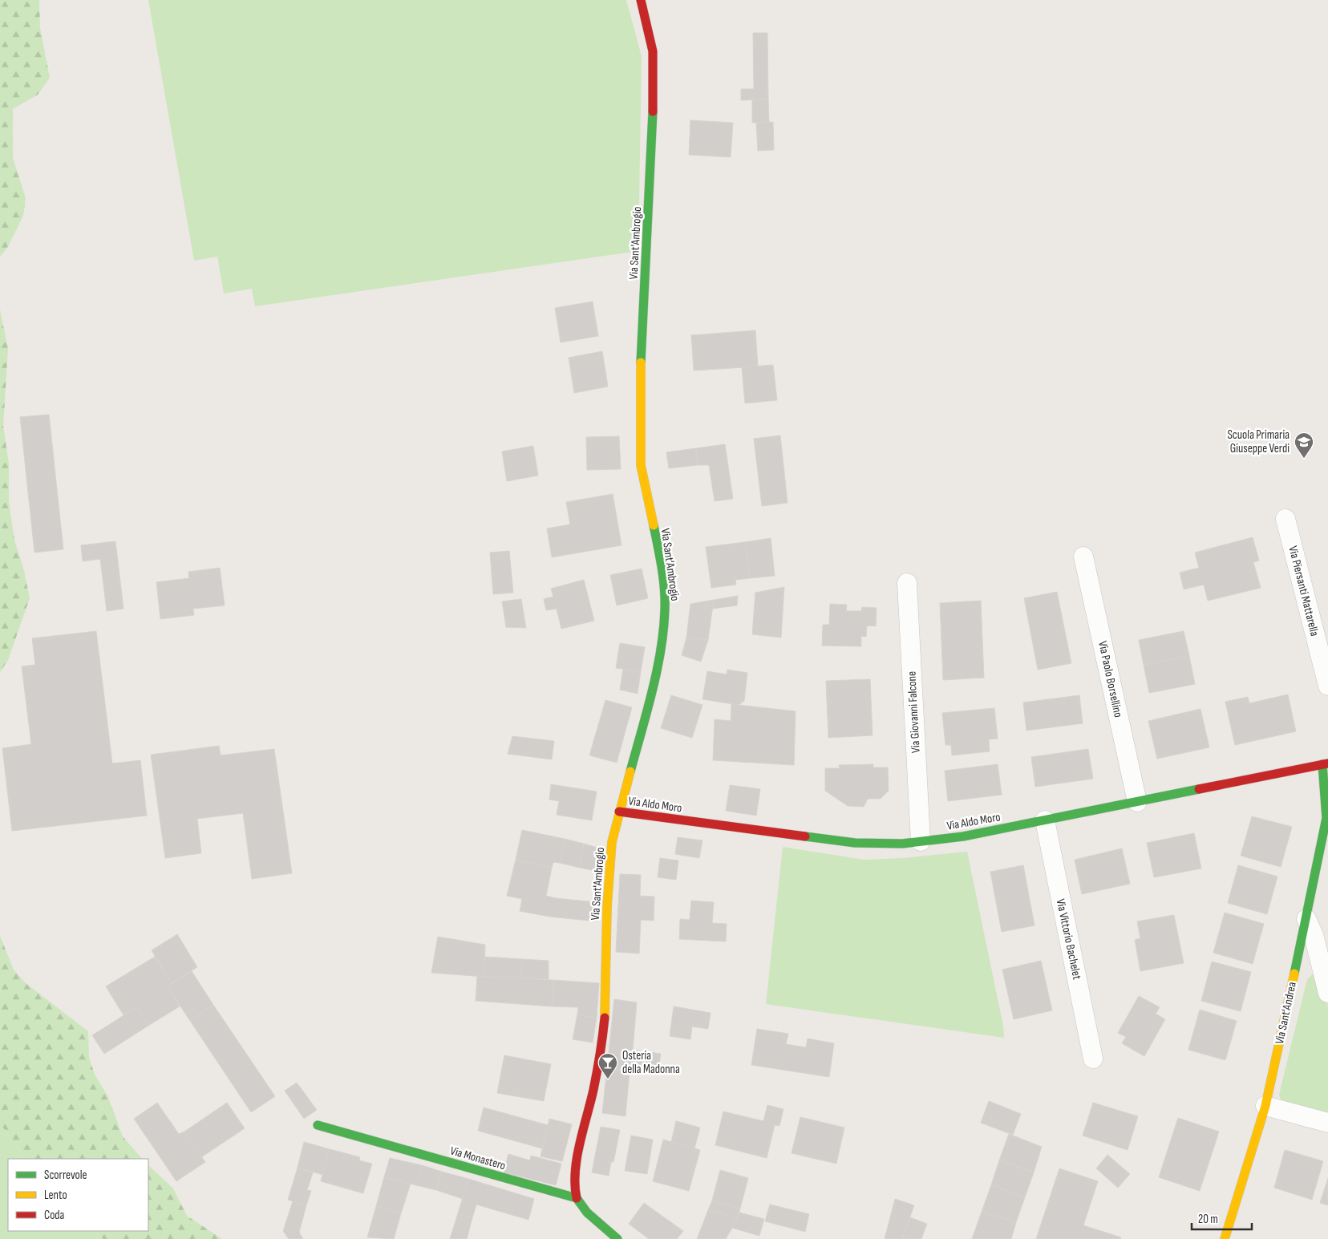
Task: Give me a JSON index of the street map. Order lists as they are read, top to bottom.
{
  "streets": {
    "street": [
      "Via Sant'Ambrogio",
      "Via Piersanti Mattarella",
      "Via Paolo Borsellino",
      "Via Giovanni Falcone",
      "Via Aldo Moro",
      "Via Vittorio Bachelet",
      "Via Sant'Andrea",
      "Via Monastero"
    ]
  },
  "crossings": [
    ["Via Sant'Ambrogio", "Via Aldo Moro"],
    ["Via Sant'Ambrogio", "Via Monastero"],
    ["Via Paolo Borsellino", "Via Aldo Moro"],
    ["Via Giovanni Falcone", "Via Aldo Moro"],
    ["Via Aldo Moro", "Via Vittorio Bachelet"],
    ["Via Aldo Moro", "Via Sant'Andrea"]
  ],
  "places": {
    "school or university": ["Scuola Primaria Giuseppe Verdi"],
    "bar": ["Osteria della Madonna"]
  },
  "legend": ["Scorrevole", "Lento", "Coda"],
  "scale_bar": "20 m"
}
